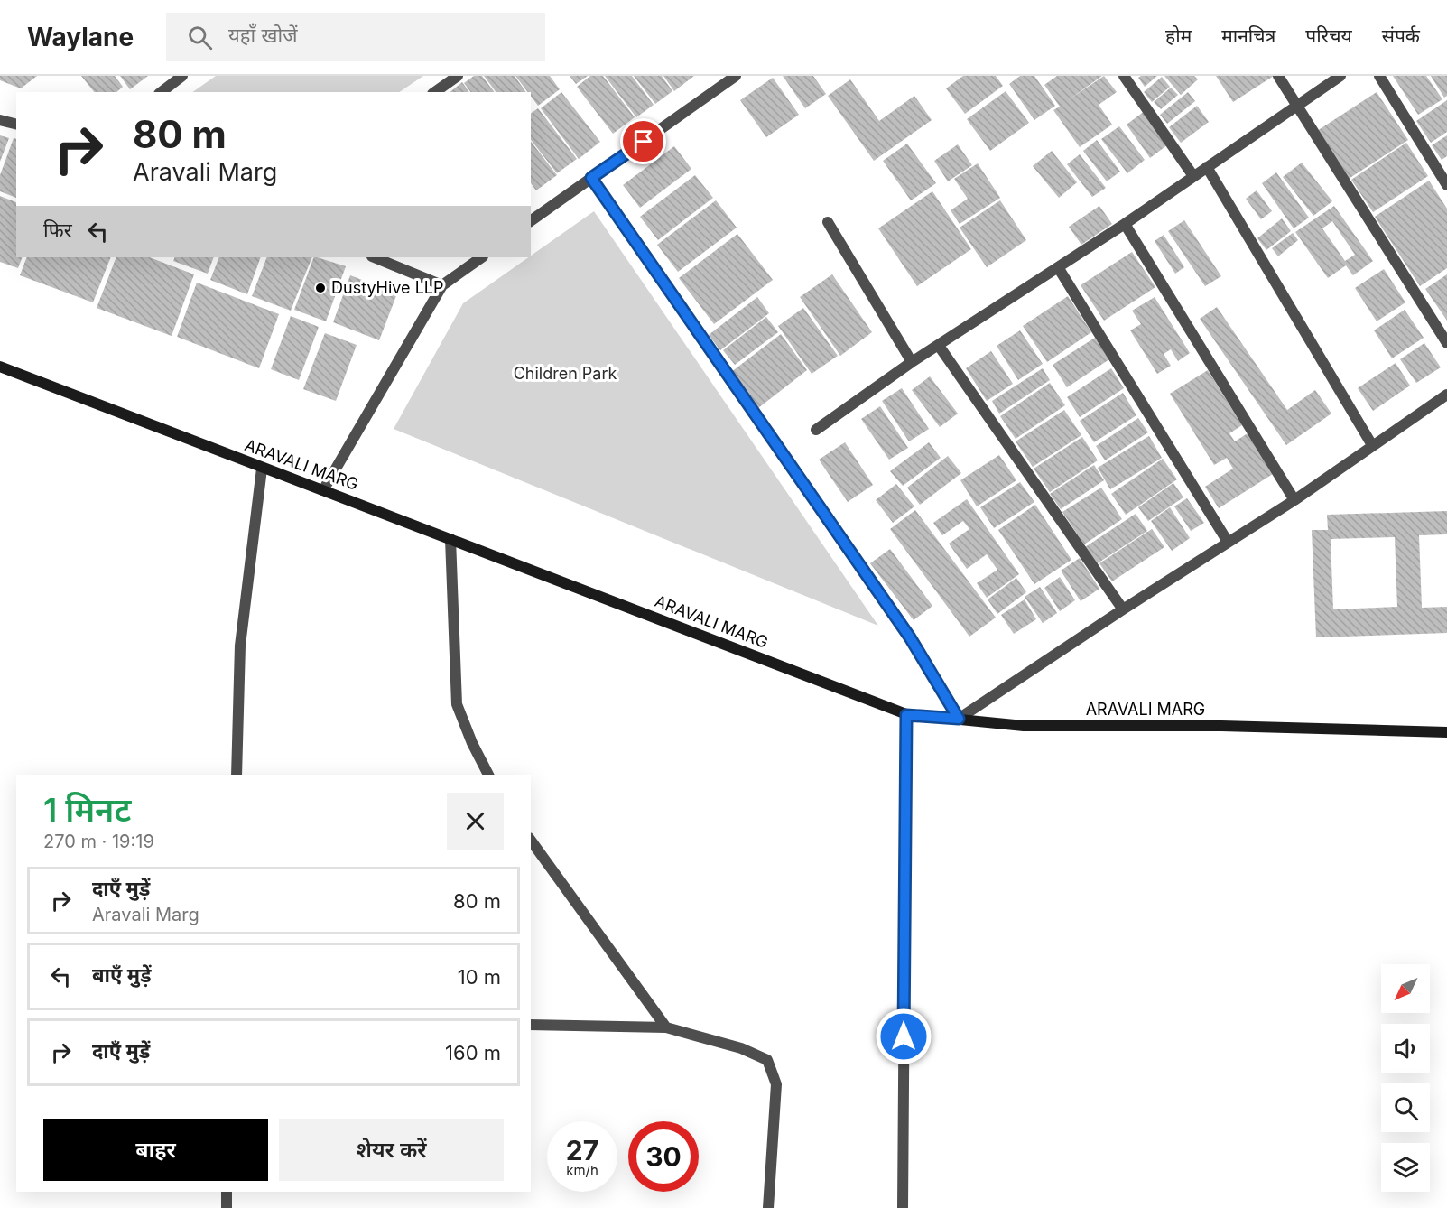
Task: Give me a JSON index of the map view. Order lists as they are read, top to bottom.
{
  "streets": {
    "street": ["ARAVALI MARG"]
  },
  "parks": ["Children Park"],
  "places": ["DustyHive LLP"],
  "north": "bottom left",
  "page": {
    "header": "Waylane",
    "search": "यहाँ खोजें",
    "nav": [
      "होम",
      "मानचित्र",
      "परिचय",
      "संपर्क"
    ],
    "turn": ["80 m", "Aravali Marg"],
    "then": "फिर",
    "heading": ["1 मिनट", "270 m · 19:19"],
    "list": [
      {
        "name": "दाएँ मुड़ें",
        "note": "Aravali Marg",
        "value": "80 m"
      },
      {
        "name": "बाएँ मुड़ें",
        "value": "10 m"
      },
      {
        "name": "दाएँ मुड़ें",
        "value": "160 m"
      }
    ],
    "buttons": ["बाहर", "शेयर करें"],
    "speed": "27 km/h",
    "limit": "30"
  }
}
